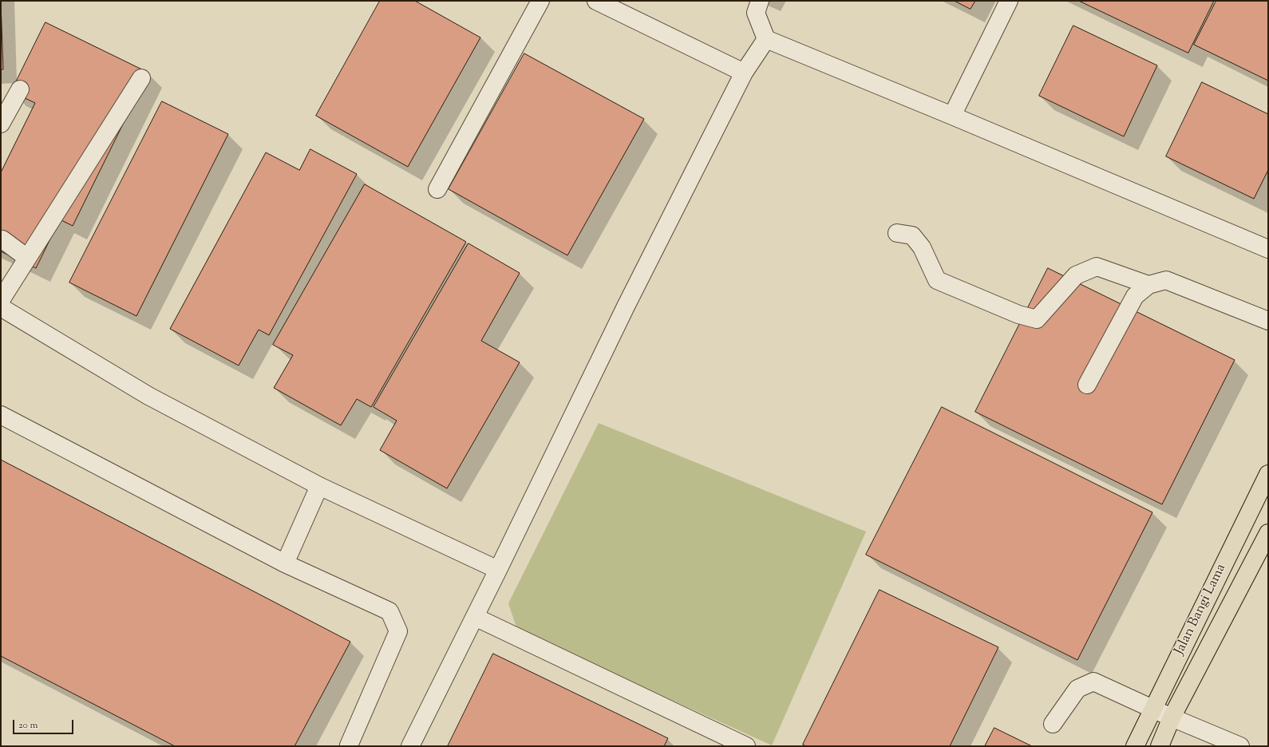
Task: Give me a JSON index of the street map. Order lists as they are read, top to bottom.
{
  "streets": {
    "main road": ["Jalan Bangi Lama"]
  },
  "scale_bar": "20 m"
}
